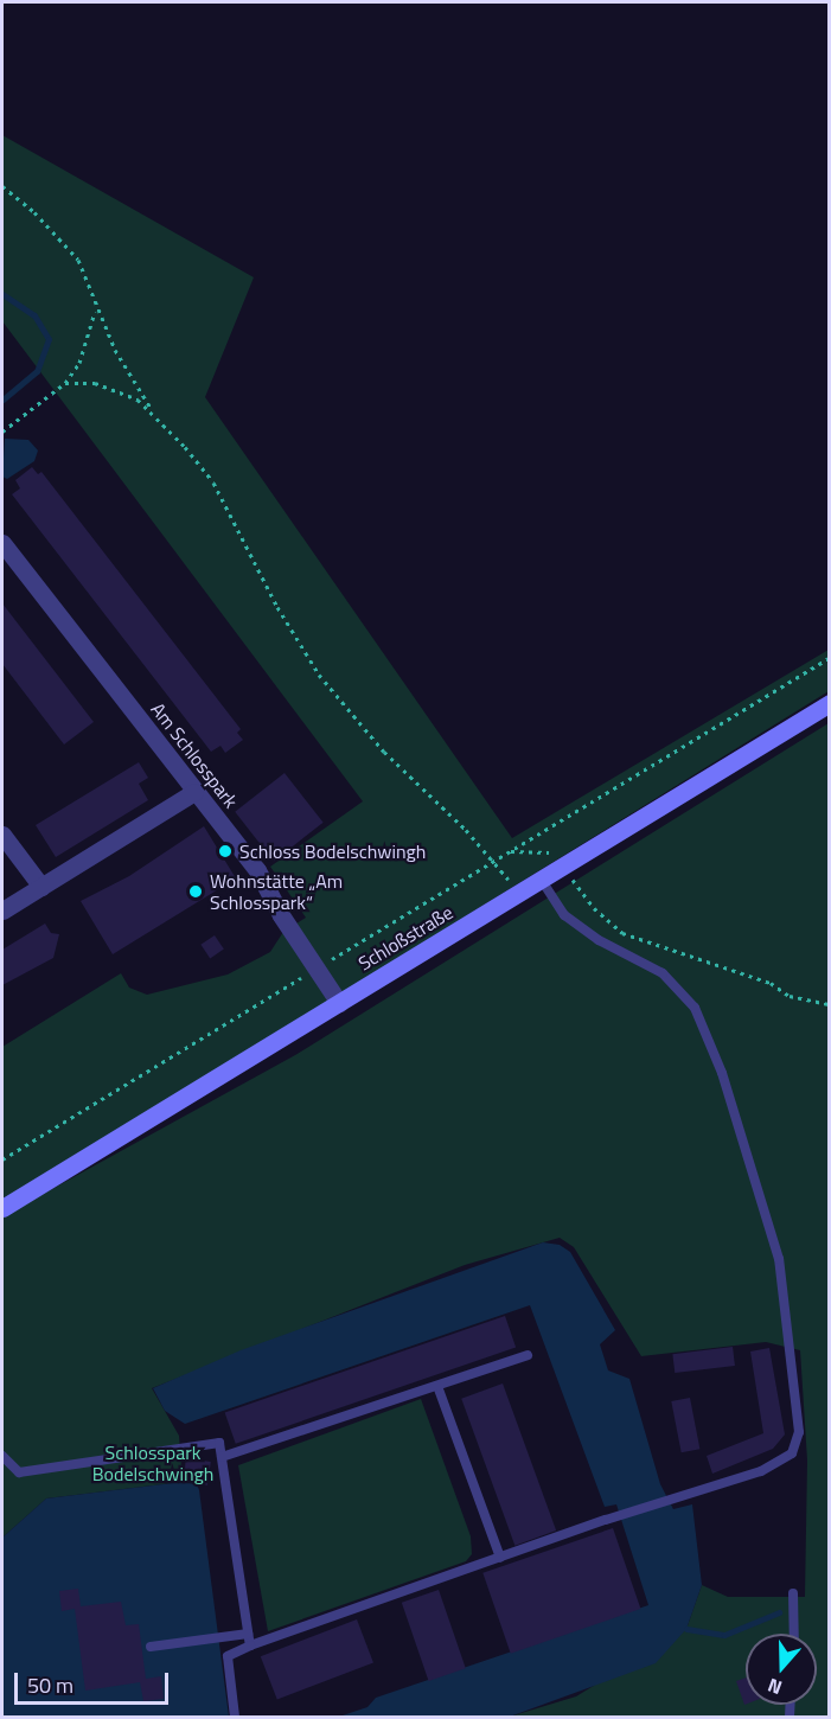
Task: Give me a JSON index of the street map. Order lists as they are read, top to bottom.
{
  "streets": {
    "street": ["Am Schlosspark", "Schloßstraße"]
  },
  "crossings": [
    ["Am Schlosspark", "Schloßstraße"]
  ],
  "parks": ["Schlosspark Bodelschwingh"],
  "places": ["Schloss Bodelschwingh", "Wohnstätte „Am Schlosspark“"],
  "scale_bar": "50 m",
  "north": "bottom"
}
